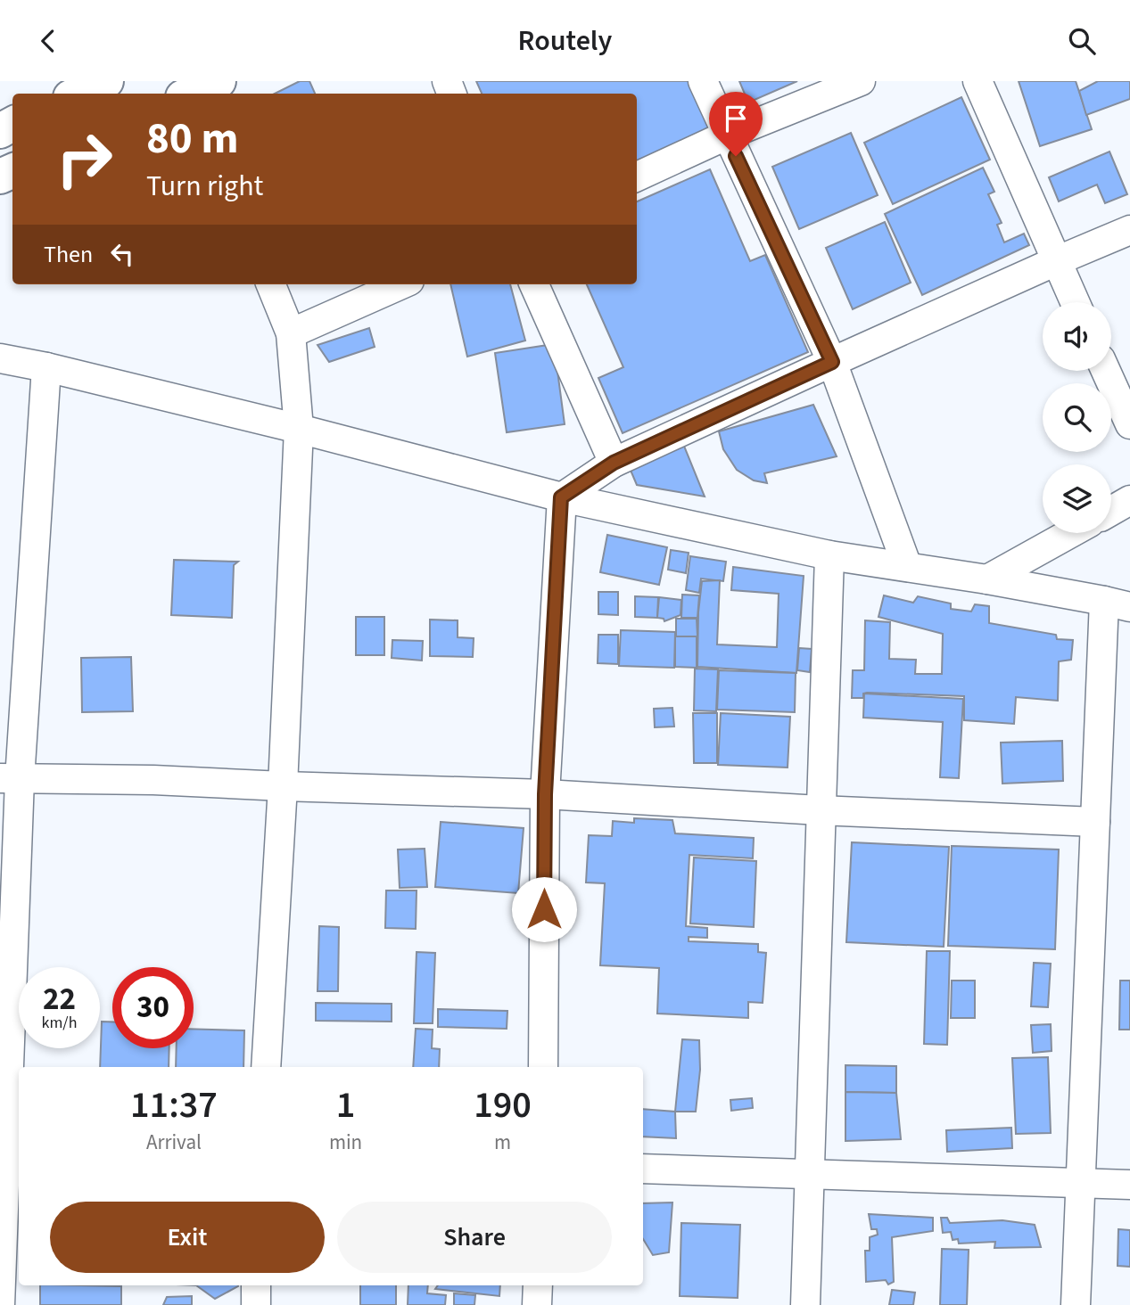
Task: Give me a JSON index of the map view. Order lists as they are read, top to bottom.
{
  "page": {
    "header": "Routely",
    "turn": ["80 m", "Turn right"],
    "then": "Then",
    "speed": "22 km/h",
    "limit": "30",
    "eta": [
      "11:37",
      "Arrival",
      "1",
      "min",
      "190",
      "m"
    ],
    "buttons": ["Exit", "Share"]
  }
}
